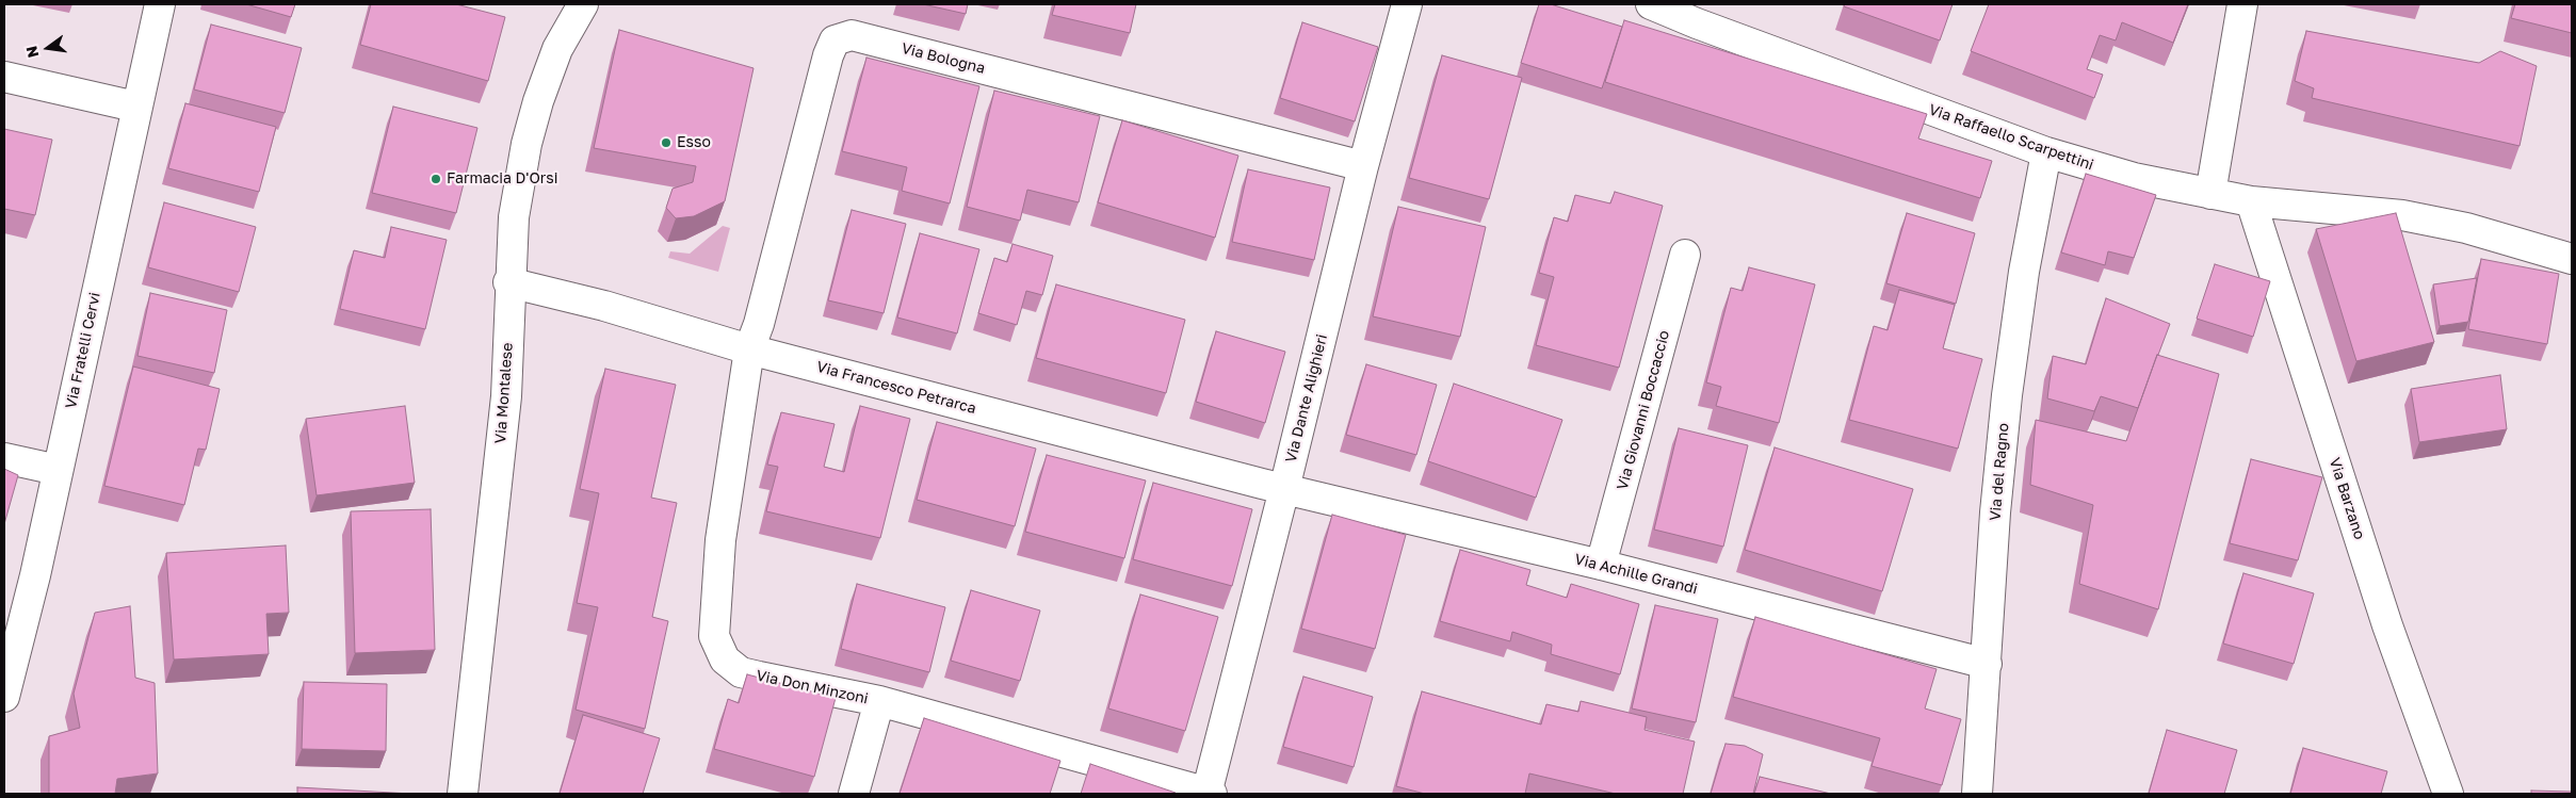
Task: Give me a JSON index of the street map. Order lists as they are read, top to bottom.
{
  "streets": {
    "street": [
      "Via Bologna",
      "Via Raffaello Scarpettini",
      "Via Fratelli Cervi",
      "Via Francesco Petrarca",
      "Via Montalese",
      "Via Dante Alighieri",
      "Via Giovanni Boccaccio",
      "Via del Ragno",
      "Via Barzano",
      "Via Achille Grandi",
      "Via Don Minzoni"
    ]
  },
  "crossings": [
    ["Via Bologna", "Via Francesco Petrarca"],
    ["Via Bologna", "Via Dante Alighieri"],
    ["Via Bologna", "Via Don Minzoni"],
    ["Via Raffaello Scarpettini", "Via del Ragno"],
    ["Via Raffaello Scarpettini", "Via Barzano"],
    ["Via Francesco Petrarca", "Via Montalese"],
    ["Via Francesco Petrarca", "Via Dante Alighieri"],
    ["Via Francesco Petrarca", "Via Achille Grandi"],
    ["Via Francesco Petrarca", "Via Don Minzoni"],
    ["Via Dante Alighieri", "Via Achille Grandi"],
    ["Via Dante Alighieri", "Via Don Minzoni"],
    ["Via Giovanni Boccaccio", "Via Achille Grandi"],
    ["Via del Ragno", "Via Achille Grandi"]
  ],
  "places": ["Esso", "Farmacia D'Orsi"],
  "north": "left"
}
